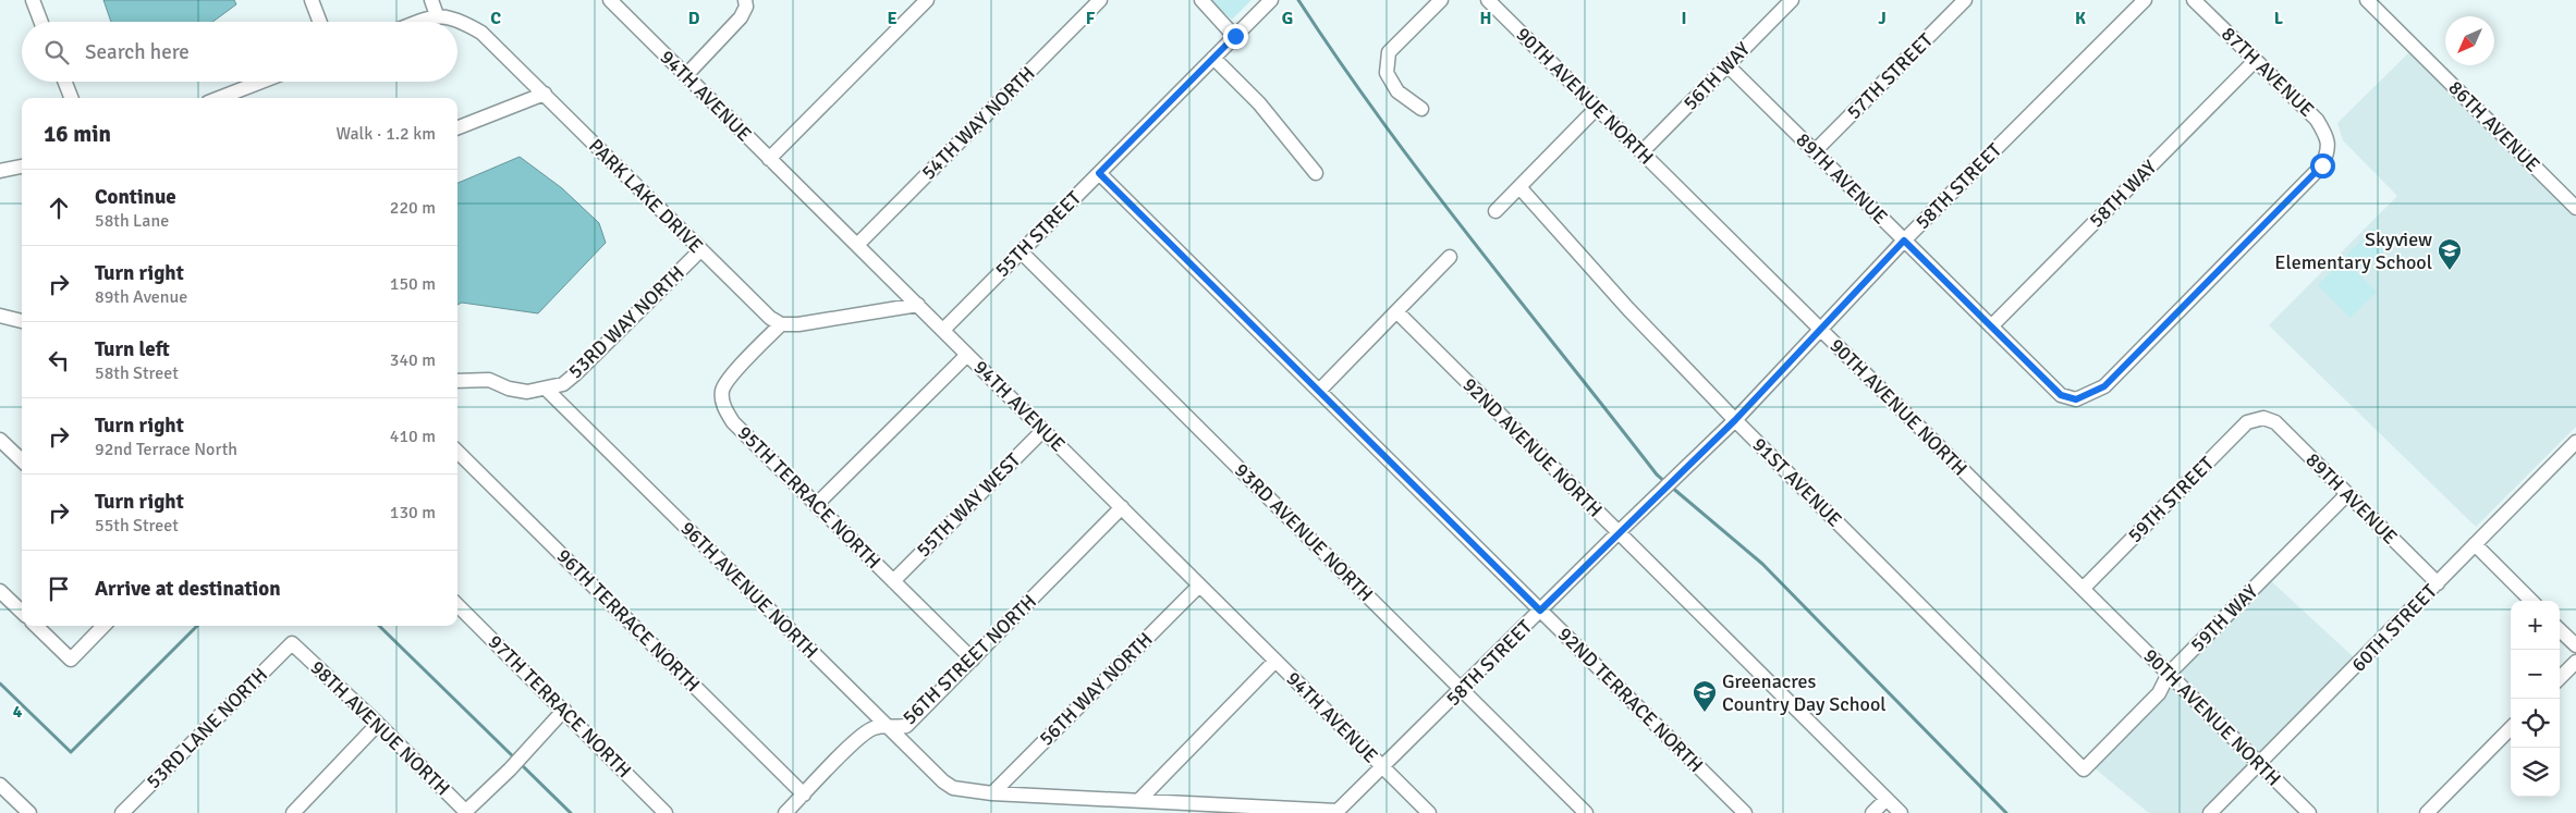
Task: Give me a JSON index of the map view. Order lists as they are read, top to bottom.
{
  "streets": {
    "street": [
      "87TH AVENUE",
      "56TH WAY",
      "57TH STREET",
      "94TH AVENUE",
      "90TH AVENUE NORTH",
      "54TH WAY NORTH",
      "86TH AVENUE",
      "89TH AVENUE",
      "58TH STREET",
      "58TH WAY",
      "PARK LAKE DRIVE",
      "55TH STREET",
      "53RD WAY NORTH",
      "92ND AVENUE NORTH",
      "91ST AVENUE",
      "95TH TERRACE NORTH",
      "59TH STREET",
      "55TH WAY WEST",
      "93RD AVENUE NORTH",
      "96TH AVENUE NORTH",
      "59TH WAY",
      "96TH TERRACE NORTH",
      "60TH STREET",
      "56TH STREET NORTH",
      "56TH WAY NORTH",
      "92ND TERRACE NORTH",
      "97TH TERRACE NORTH",
      "53RD LANE NORTH",
      "98TH AVENUE NORTH"
    ]
  },
  "crossings": [
    ["87TH AVENUE", "89TH AVENUE"],
    ["87TH AVENUE", "58TH WAY"],
    ["56TH WAY", "90TH AVENUE NORTH"],
    ["56TH WAY", "89TH AVENUE"],
    ["57TH STREET", "89TH AVENUE"],
    ["94TH AVENUE", "54TH WAY NORTH"],
    ["94TH AVENUE", "58TH STREET"],
    ["94TH AVENUE", "55TH STREET"],
    ["94TH AVENUE", "55TH WAY WEST"],
    ["94TH AVENUE", "56TH STREET NORTH"],
    ["94TH AVENUE", "56TH WAY NORTH"],
    ["90TH AVENUE NORTH", "58TH STREET"],
    ["90TH AVENUE NORTH", "59TH STREET"],
    ["90TH AVENUE NORTH", "59TH WAY"],
    ["90TH AVENUE NORTH", "60TH STREET"],
    ["89TH AVENUE", "58TH STREET"],
    ["89TH AVENUE", "58TH WAY"],
    ["89TH AVENUE", "59TH STREET"],
    ["89TH AVENUE", "59TH WAY"],
    ["89TH AVENUE", "60TH STREET"],
    ["58TH STREET", "92ND AVENUE NORTH"],
    ["58TH STREET", "91ST AVENUE"],
    ["58TH STREET", "93RD AVENUE NORTH"],
    ["58TH STREET", "92ND TERRACE NORTH"],
    ["PARK LAKE DRIVE", "53RD WAY NORTH"],
    ["PARK LAKE DRIVE", "95TH TERRACE NORTH"],
    ["55TH STREET", "93RD AVENUE NORTH"],
    ["55TH STREET", "92ND TERRACE NORTH"],
    ["53RD WAY NORTH", "96TH AVENUE NORTH"],
    ["91ST AVENUE", "59TH WAY"],
    ["95TH TERRACE NORTH", "55TH WAY WEST"],
    ["95TH TERRACE NORTH", "56TH STREET NORTH"],
    ["96TH AVENUE NORTH", "56TH STREET NORTH"],
    ["96TH AVENUE NORTH", "56TH WAY NORTH"],
    ["96TH TERRACE NORTH", "56TH STREET NORTH"],
    ["53RD LANE NORTH", "98TH AVENUE NORTH"]
  ],
  "places": {
    "school or university": ["Skyview Elementary School", "Greenacres Country Day School"]
  },
  "north": "bottom left",
  "page": {
    "search": "Search here",
    "heading": ["16 min", "Walk · 1.2 km"],
    "list": [
      ["Continue", "58th Lane", "220 m"],
      ["Turn right", "89th Avenue", "150 m"],
      ["Turn left", "58th Street", "340 m"],
      ["Turn right", "92nd Terrace North", "410 m"],
      ["Turn right", "55th Street", "130 m"],
      "Arrive at destination"
    ],
    "map_buttons": ["+", "−"]
  },
  "grid": {
    "columns": [
      "C",
      "D",
      "E",
      "F",
      "G",
      "H",
      "I",
      "J",
      "K",
      "L"
    ],
    "rows": ["4"]
  }
}
